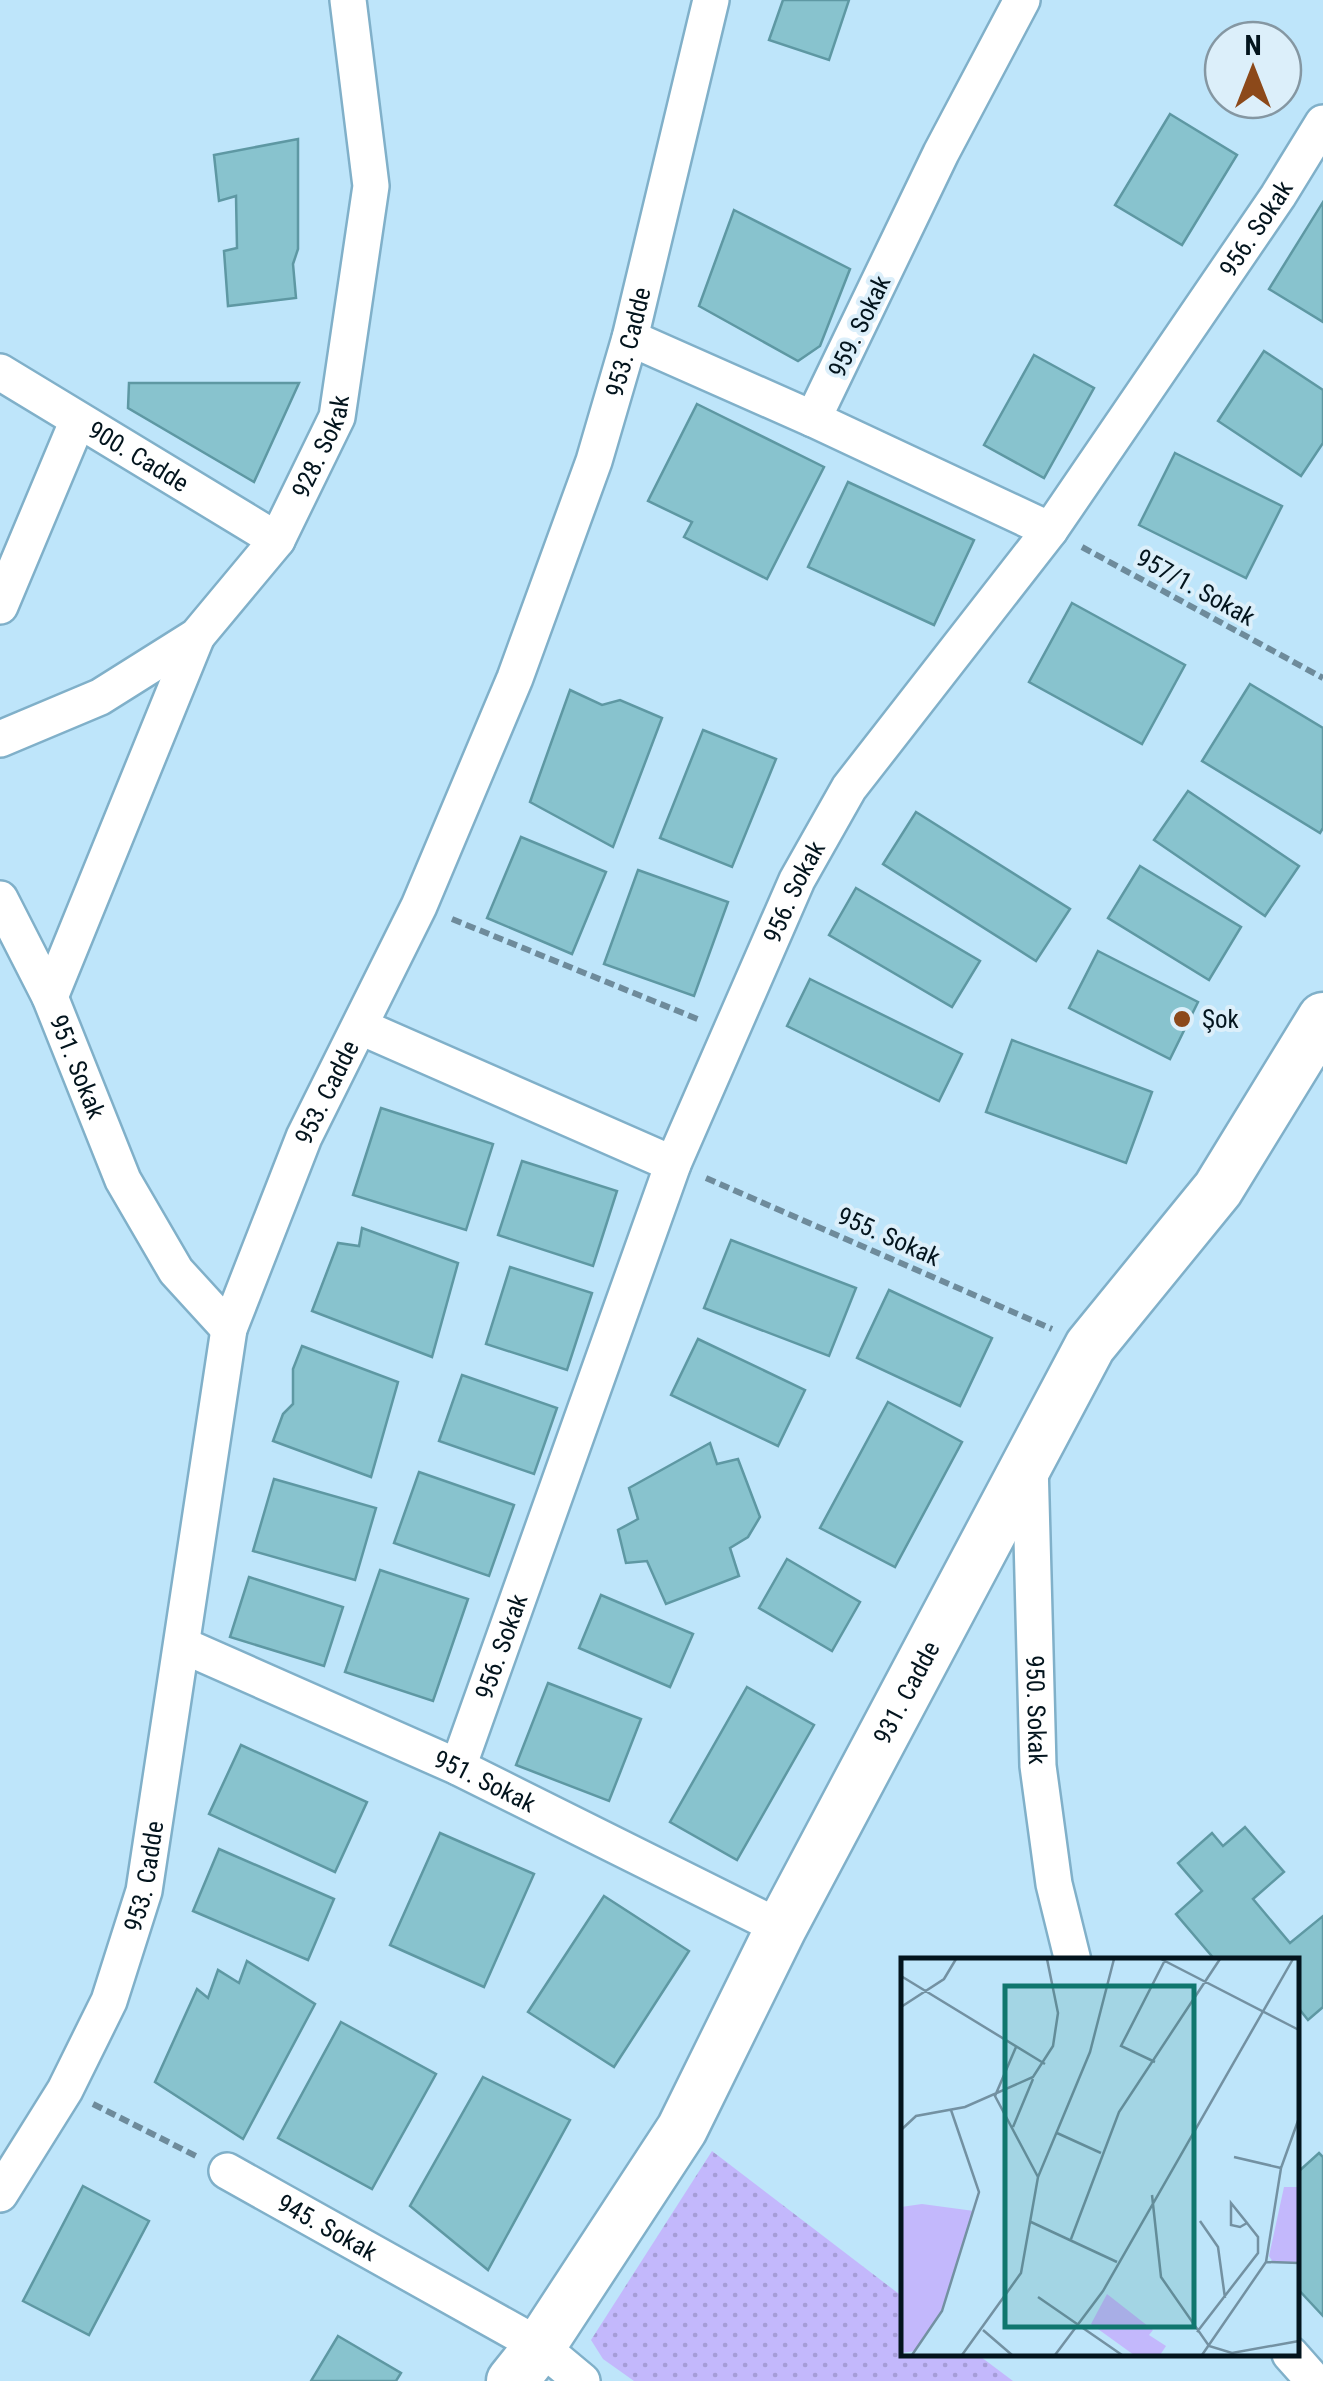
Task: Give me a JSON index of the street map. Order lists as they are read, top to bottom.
{
  "streets": {
    "main road": ["931. Cadde"],
    "street": [
      "956. Sokak",
      "959. Sokak",
      "953. Cadde",
      "928. Sokak",
      "900. Cadde",
      "951. Sokak",
      "950. Sokak",
      "945. Sokak"
    ],
    "path": ["957/1. Sokak", "955. Sokak"]
  },
  "crossings": [
    ["956. Sokak", "957/1. Sokak"],
    ["956. Sokak", "951. Sokak"],
    ["956. Sokak", "955. Sokak"],
    ["953. Cadde", "951. Sokak"],
    ["928. Sokak", "900. Cadde"],
    ["951. Sokak", "931. Cadde"],
    ["955. Sokak", "931. Cadde"],
    ["931. Cadde", "950. Sokak"],
    ["931. Cadde", "945. Sokak"]
  ],
  "places": ["Şok"],
  "north": "top"
}
